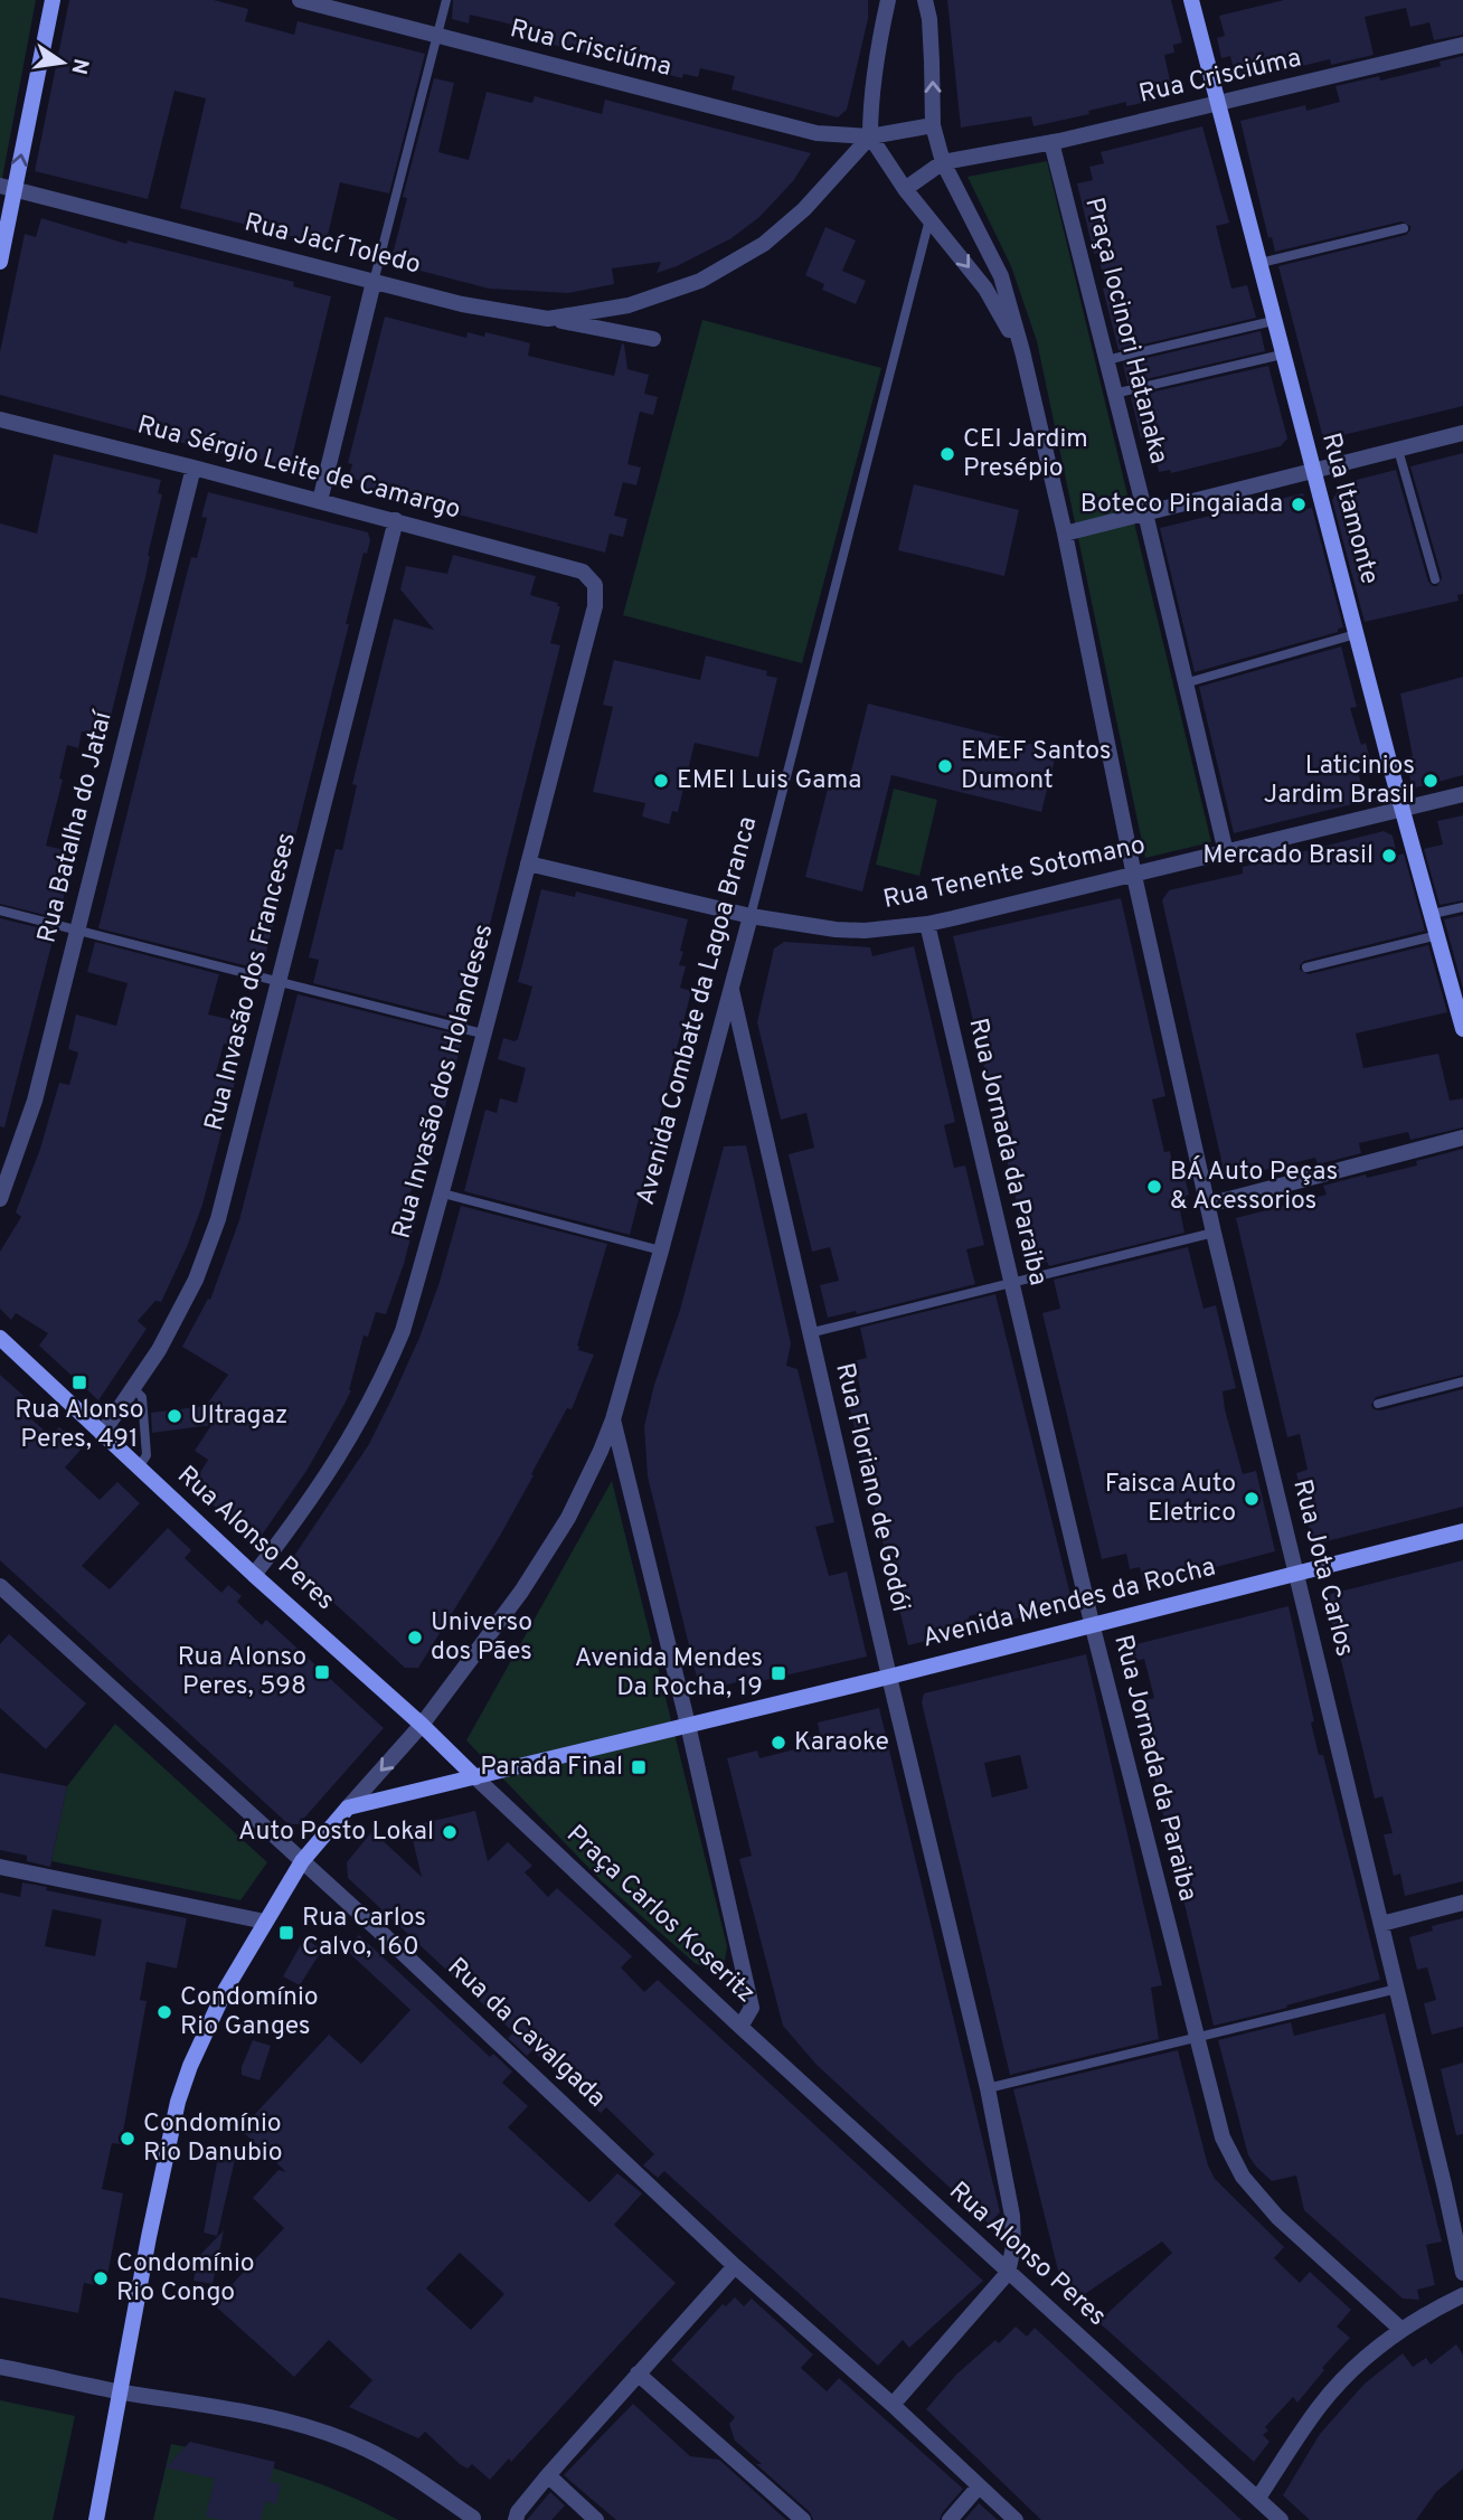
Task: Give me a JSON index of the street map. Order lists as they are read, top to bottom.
{
  "streets": {
    "street": [
      "Rua Crisciúma",
      "Rua Jací Toledo",
      "Praça Iocinori Hatanaka",
      "Rua Sérgio Leite de Camargo",
      "Rua Itamonte",
      "Rua Batalha do Jataí",
      "Rua Tenente Sotomano",
      "Rua Invasão dos Franceses",
      "Avenida Combate da Lagoa Branca",
      "Rua Invasão dos Holandeses",
      "Rua Jornada da Paraiba",
      "Rua Floriano de Godói",
      "Rua Alonso Peres",
      "Rua Jota Carlos",
      "Avenida Mendes da Rocha",
      "Praça Carlos Koseritz",
      "Rua da Cavalgada"
    ]
  },
  "crossings": [
    ["Rua Crisciúma", "Rua Jací Toledo"],
    ["Rua Crisciúma", "Praça Iocinori Hatanaka"],
    ["Rua Crisciúma", "Rua Itamonte"],
    ["Praça Iocinori Hatanaka", "Rua Tenente Sotomano"],
    ["Rua Sérgio Leite de Camargo", "Rua Batalha do Jataí"],
    ["Rua Sérgio Leite de Camargo", "Rua Invasão dos Franceses"],
    ["Rua Sérgio Leite de Camargo", "Rua Invasão dos Holandeses"],
    ["Rua Itamonte", "Rua Tenente Sotomano"],
    ["Rua Tenente Sotomano", "Avenida Combate da Lagoa Branca"],
    ["Rua Tenente Sotomano", "Rua Invasão dos Holandeses"],
    ["Rua Tenente Sotomano", "Rua Jornada da Paraiba"],
    ["Rua Tenente Sotomano", "Rua Jota Carlos"],
    ["Rua Invasão dos Franceses", "Rua Alonso Peres"],
    ["Avenida Combate da Lagoa Branca", "Rua Floriano de Godói"],
    ["Avenida Combate da Lagoa Branca", "Rua Alonso Peres"],
    ["Avenida Combate da Lagoa Branca", "Praça Carlos Koseritz"],
    ["Rua Invasão dos Holandeses", "Rua Alonso Peres"],
    ["Rua Jornada da Paraiba", "Avenida Mendes da Rocha"],
    ["Rua Floriano de Godói", "Rua Alonso Peres"],
    ["Rua Floriano de Godói", "Avenida Mendes da Rocha"],
    ["Rua Alonso Peres", "Praça Carlos Koseritz"],
    ["Rua Jota Carlos", "Avenida Mendes da Rocha"],
    ["Avenida Mendes da Rocha", "Praça Carlos Koseritz"]
  ],
  "places": {
    "other": [
      "CEI Jardim Presépio",
      "Boteco Pingaiada",
      "EMEF Santos Dumont",
      "EMEI Luis Gama",
      "Laticinios Jardim Brasil",
      "Mercado Brasil",
      "BÁ Auto Peças & Acessorios",
      "Ultragaz",
      "Faisca Auto Eletrico",
      "Universo dos Pães",
      "Karaoke",
      "Auto Posto Lokal",
      "Condomínio Rio Ganges",
      "Condomínio Rio Danubio",
      "Condomínio Rio Congo"
    ],
    "transit": [
      "Rua Alonso Peres, 491",
      "Rua Alonso Peres, 598",
      "Avenida Mendes Da Rocha, 19",
      "Parada Final",
      "Rua Carlos Calvo, 160"
    ]
  },
  "north": "right"
}
